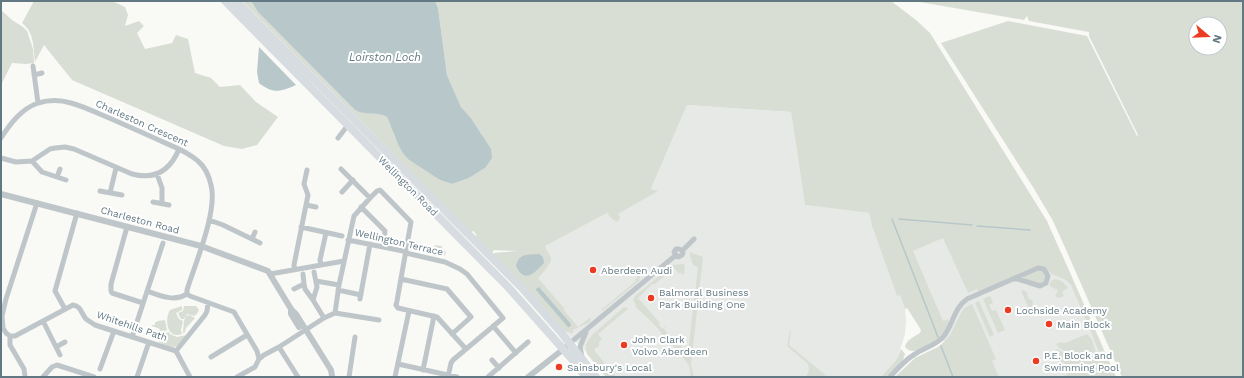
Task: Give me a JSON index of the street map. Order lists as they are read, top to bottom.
{
  "streets": {
    "main road": ["Wellington Road"],
    "street": [
      "Charleston Crescent",
      "Charleston Road",
      "Wellington Terrace",
      "Whitehills Path"
    ]
  },
  "crossings": [
    ["Charleston Crescent", "Charleston Road"]
  ],
  "water": ["Loirston Loch"],
  "places": [
    "Aberdeen Audi",
    "Balmoral Business Park Building One",
    "Lochside Academy",
    "Main Block",
    "John Clark Volvo Aberdeen",
    "P.E. Block and Swimming Pool",
    "Sainsbury's Local"
  ],
  "north": "right"
}
